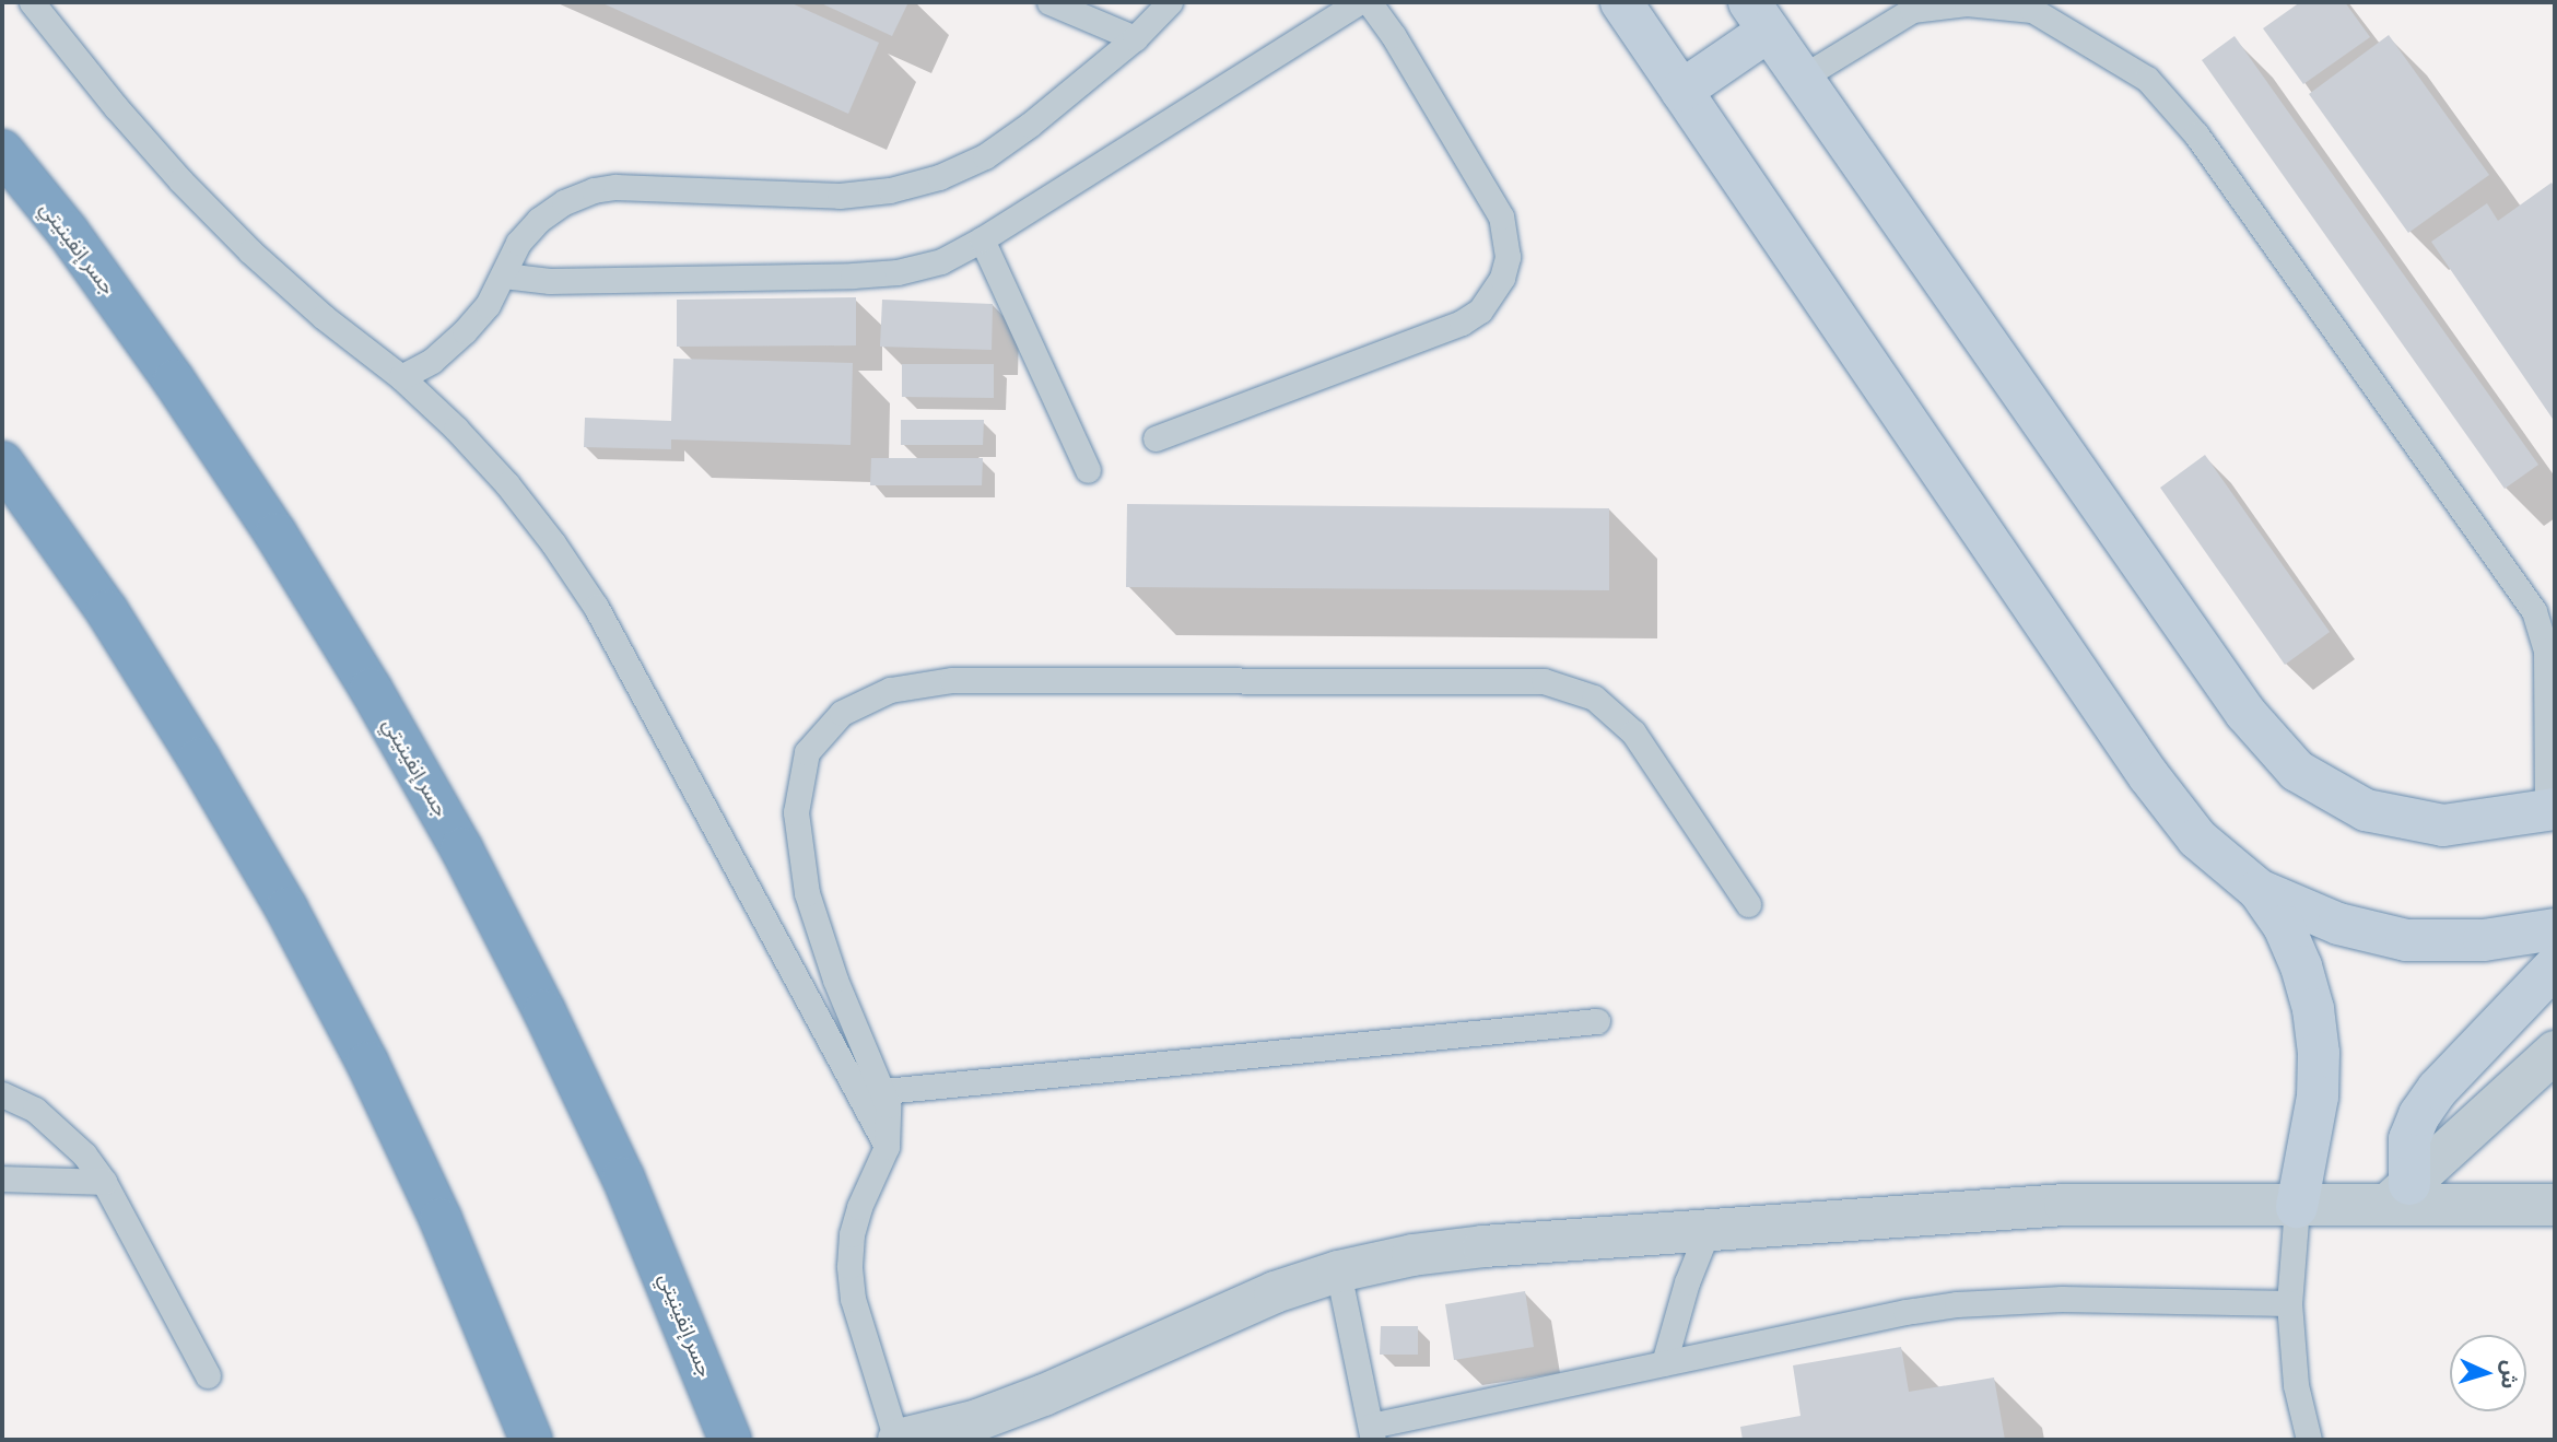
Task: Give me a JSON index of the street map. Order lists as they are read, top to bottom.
{
  "streets": {
    "highway": ["جسر إنفينيتي"]
  },
  "north": "right"
}
